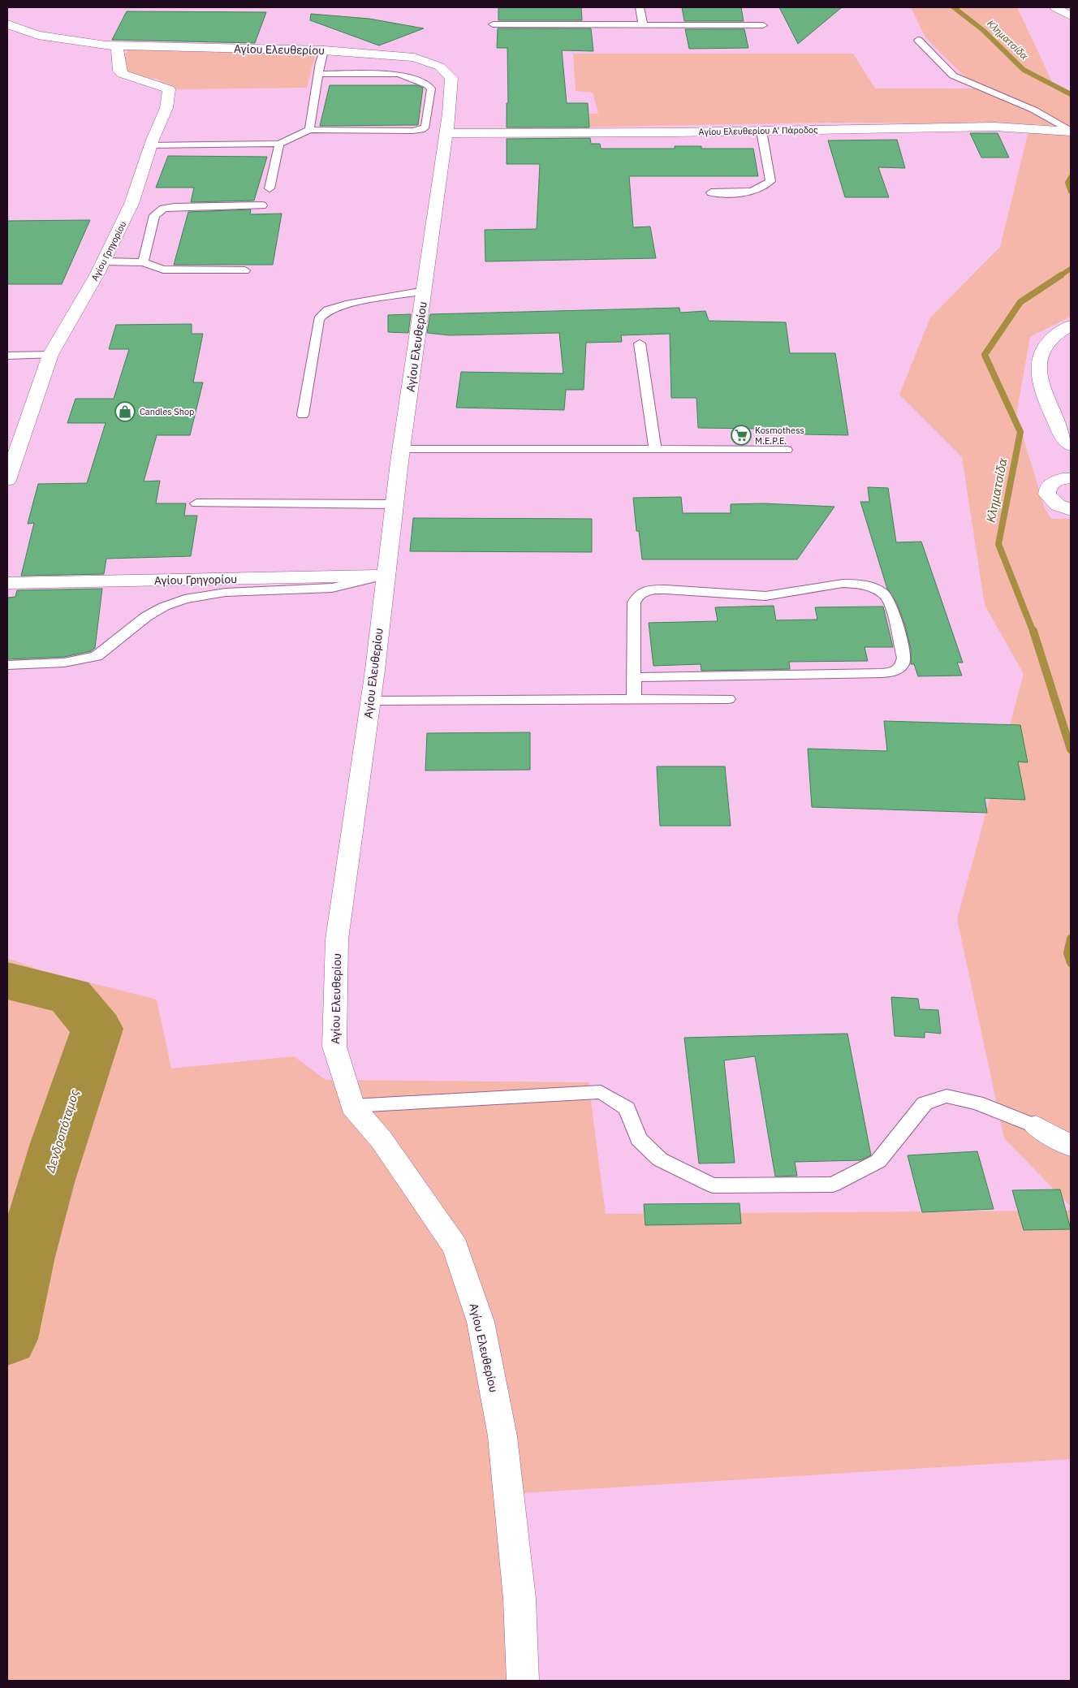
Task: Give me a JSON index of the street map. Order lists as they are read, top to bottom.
{
  "streets": {
    "street": ["Αγίου Ελευθερίου", "Αγίου Ελευθερίου Α' Πάροδος", "Αγίου Γρηγορίου"]
  },
  "crossings": [
    ["Αγίου Ελευθερίου", "Αγίου Ελευθερίου Α' Πάροδος"],
    ["Αγίου Ελευθερίου", "Αγίου Γρηγορίου"]
  ],
  "water": ["Κληματσίδα", "Δενδροπόταμος"],
  "places": {
    "shop": ["Candles Shop"],
    "supermarket": ["Kosmothess M.E.P.E."]
  }
}
